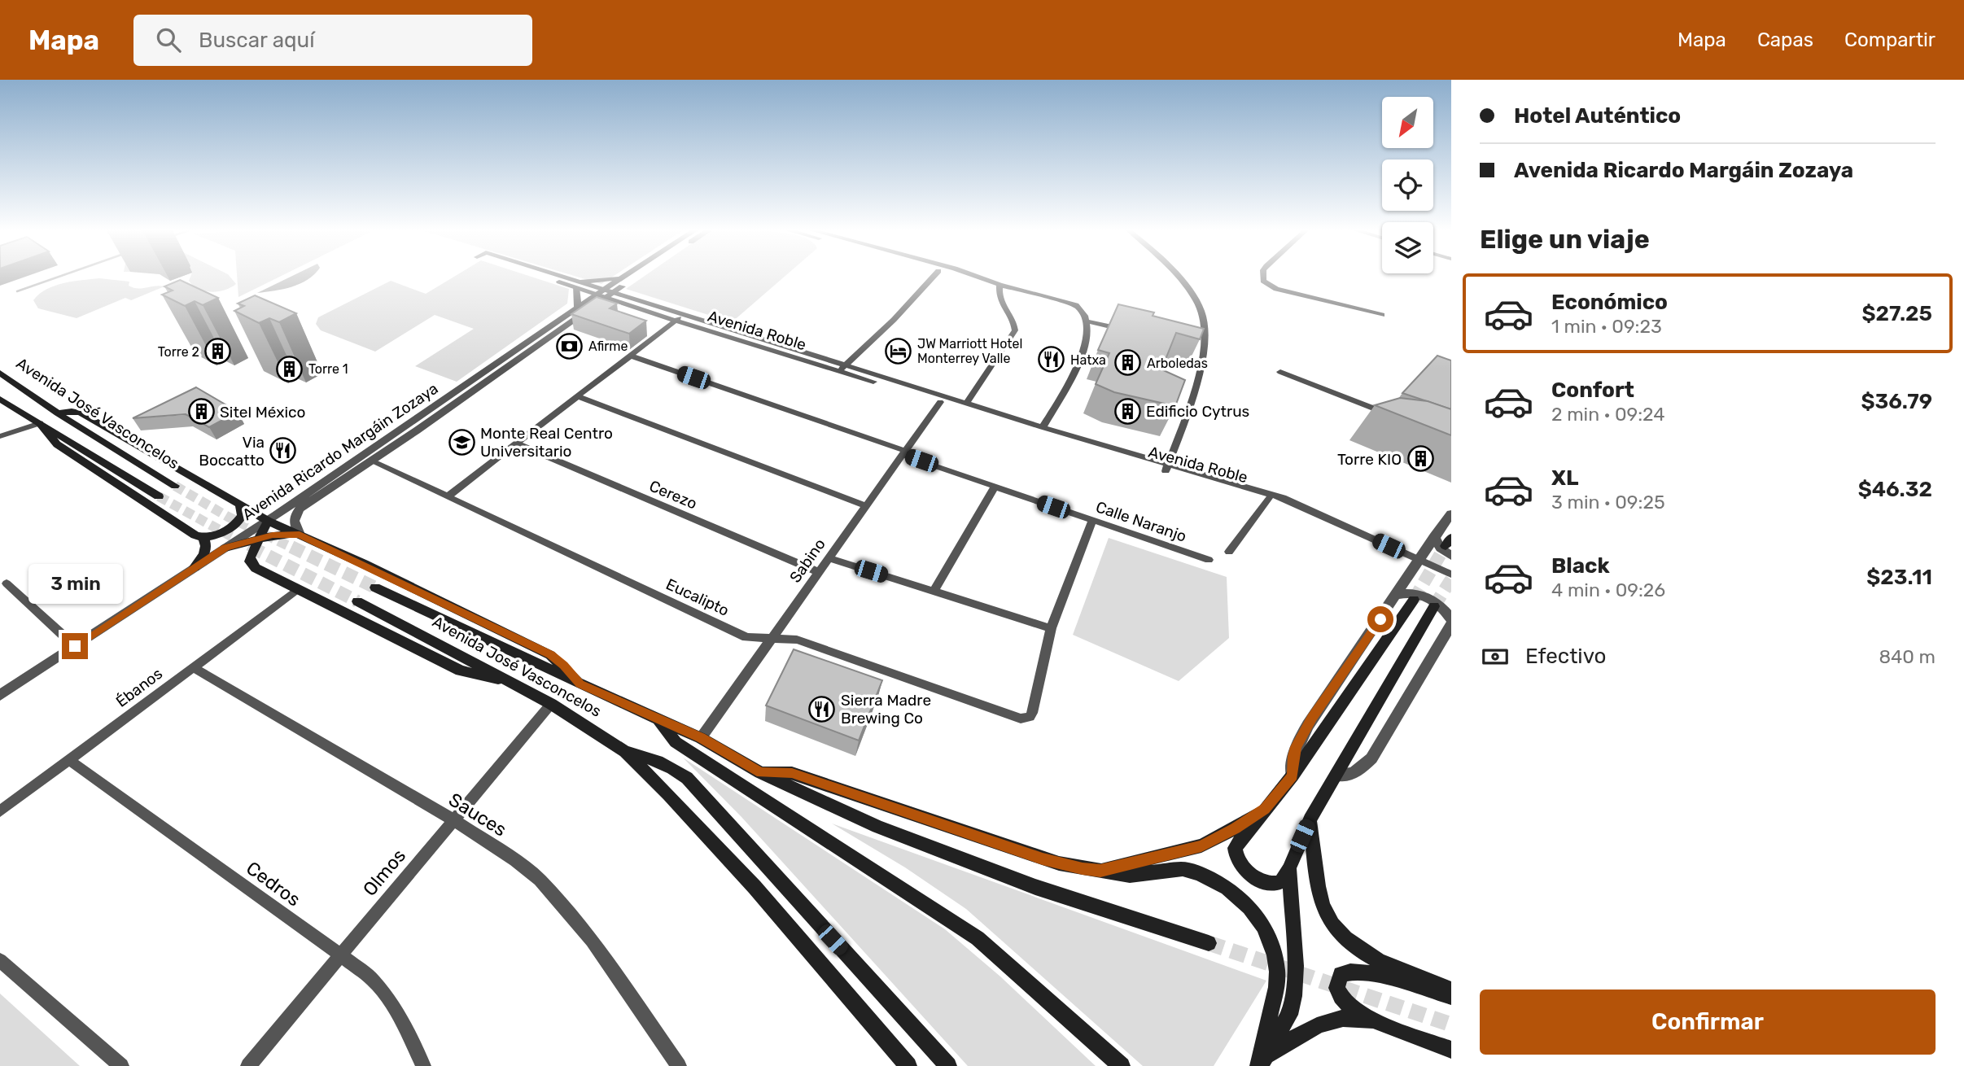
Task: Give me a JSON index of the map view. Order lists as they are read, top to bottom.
{
  "streets": {
    "main road": ["Avenida José Vasconcelos"],
    "street": [
      "Avenida Roble",
      "Avenida Ricardo Margáin Zozaya",
      "Cerezo",
      "Calle Naranjo",
      "Sabino",
      "Eucalipto",
      "Ébanos",
      "Sauces",
      "Olmos",
      "Cedros"
    ]
  },
  "crossings": [
    ["Avenida Roble", "Avenida Ricardo Margáin Zozaya"],
    ["Avenida Roble", "Sabino"],
    ["Avenida José Vasconcelos", "Sabino"],
    ["Avenida José Vasconcelos", "Olmos"],
    ["Avenida Ricardo Margáin Zozaya", "Eucalipto"],
    ["Cerezo", "Sabino"],
    ["Calle Naranjo", "Sabino"],
    ["Sabino", "Eucalipto"],
    ["Ébanos", "Sauces"],
    ["Ébanos", "Cedros"],
    ["Sauces", "Olmos"],
    ["Olmos", "Cedros"]
  ],
  "places": {
    "bank": ["Afirme"],
    "hotel": ["JW Marriott Hotel Monterrey Valle"],
    "building": [
      "Torre 2",
      "Arboledas",
      "Torre 1",
      "Edificio Cytrus",
      "Sitel México",
      "Torre KIO"
    ],
    "restaurant": ["Hatxa", "Via Boccatto", "Sierra Madre Brewing Co"],
    "school or university": ["Monte Real Centro Universitario"]
  },
  "north": "bottom left",
  "page": {
    "header": "Mapa",
    "search": "Buscar aquí",
    "nav": ["Mapa", "Capas", "Compartir"],
    "banner": ["Hotel Auténtico", "Avenida Ricardo Margáin Zozaya"],
    "heading": "Elige un viaje",
    "list": [
      {
        "name": "Económico",
        "note": "1 min · 09:23",
        "value": "$27.25"
      },
      {
        "name": "Confort",
        "note": "2 min · 09:24",
        "value": "$36.79"
      },
      {
        "name": "XL",
        "note": "3 min · 09:25",
        "value": "$46.32"
      },
      {
        "name": "Black",
        "note": "4 min · 09:26",
        "value": "$23.11"
      }
    ],
    "bubble": "3 min",
    "pay": ["Efectivo", "840 m"],
    "buttons": "Confirmar"
  }
}
